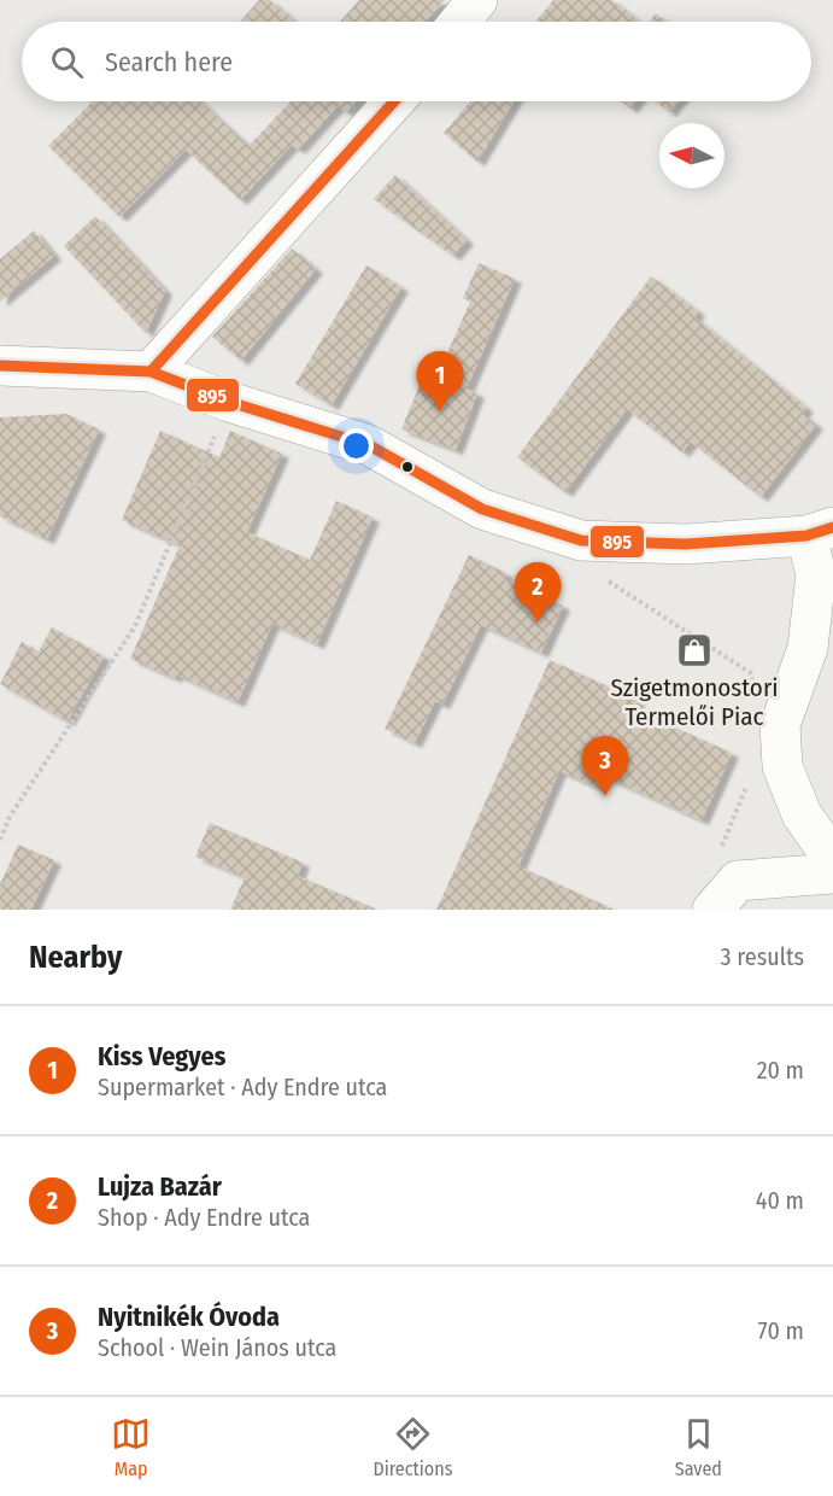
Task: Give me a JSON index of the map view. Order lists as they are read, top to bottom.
{
  "places": {
    "shop": ["Szigetmonostori Termelői Piac"]
  },
  "lines": ["transit line 895"],
  "north": "left",
  "page": {
    "search": "Search here",
    "pins": ["1", "2", "3"],
    "heading": ["Nearby", "3 results"],
    "list": [
      {
        "mark": "1",
        "name": "Kiss Vegyes",
        "note": "Supermarket · Ady Endre utca",
        "value": "20 m"
      },
      {
        "mark": "2",
        "name": "Lujza Bazár",
        "note": "Shop · Ady Endre utca",
        "value": "40 m"
      },
      {
        "mark": "3",
        "name": "Nyitnikék Óvoda",
        "note": "School · Wein János utca",
        "value": "70 m"
      }
    ],
    "nav": ["Map", "Directions", "Saved"]
  }
}
